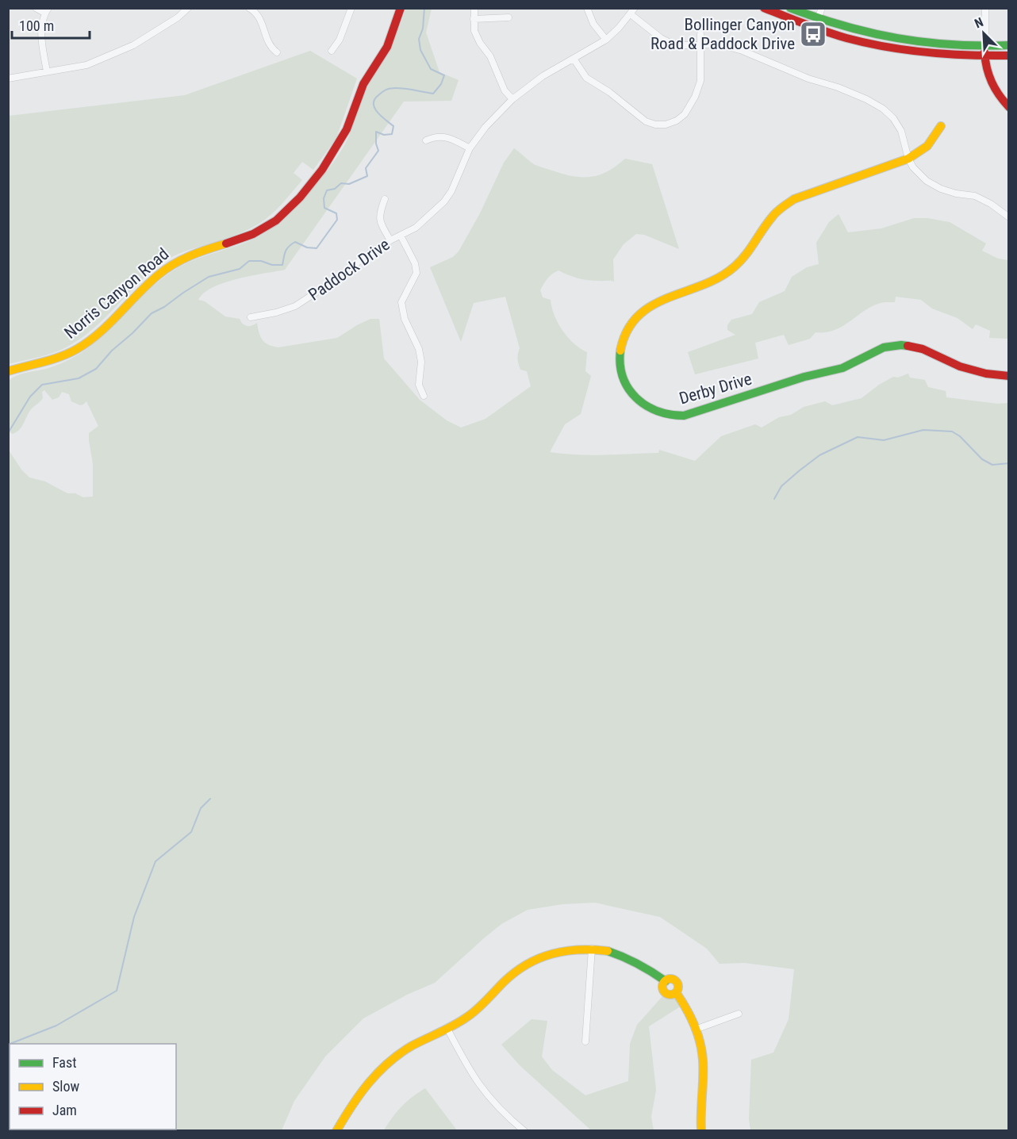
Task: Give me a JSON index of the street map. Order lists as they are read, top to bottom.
{
  "streets": {
    "street": ["Paddock Drive", "Norris Canyon Road", "Derby Drive"]
  },
  "places": {
    "bus stop": ["Bollinger Canyon Road & Paddock Drive"]
  },
  "legend": ["Fast", "Slow", "Jam"],
  "scale_bar": "100 m",
  "north": "top left"
}
